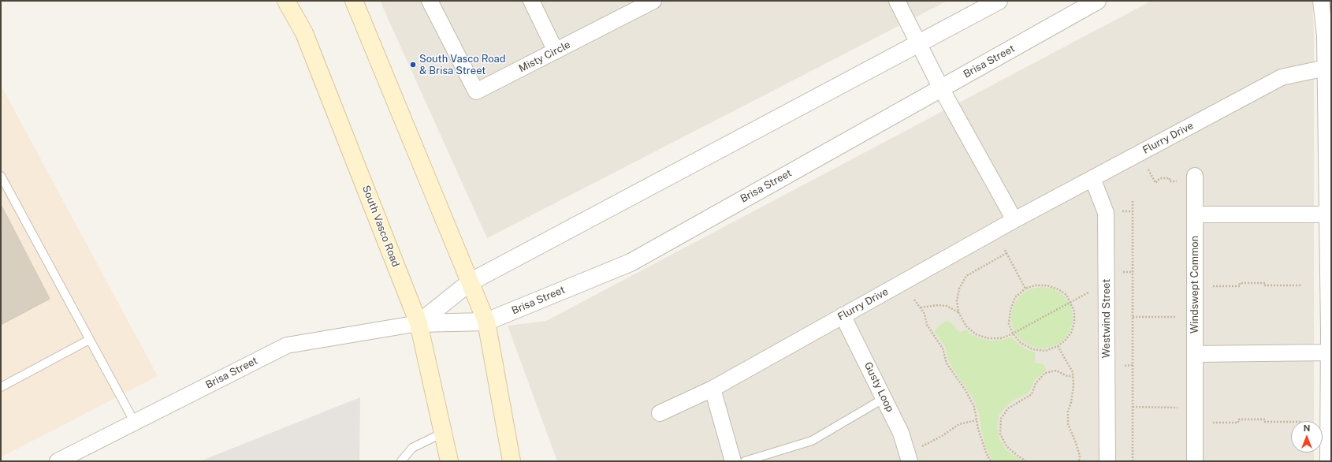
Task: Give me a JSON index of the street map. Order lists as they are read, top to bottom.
{
  "streets": {
    "main road": ["South Vasco Road"],
    "street": [
      "Misty Circle",
      "Brisa Street",
      "Flurry Drive",
      "Windswept Common",
      "Westwind Street",
      "Gusty Loop"
    ]
  },
  "crossings": [
    ["Brisa Street", "South Vasco Road"],
    ["Flurry Drive", "Westwind Street"],
    ["Flurry Drive", "Gusty Loop"]
  ],
  "places": ["South Vasco Road & Brisa Street"],
  "north": "top"
}
